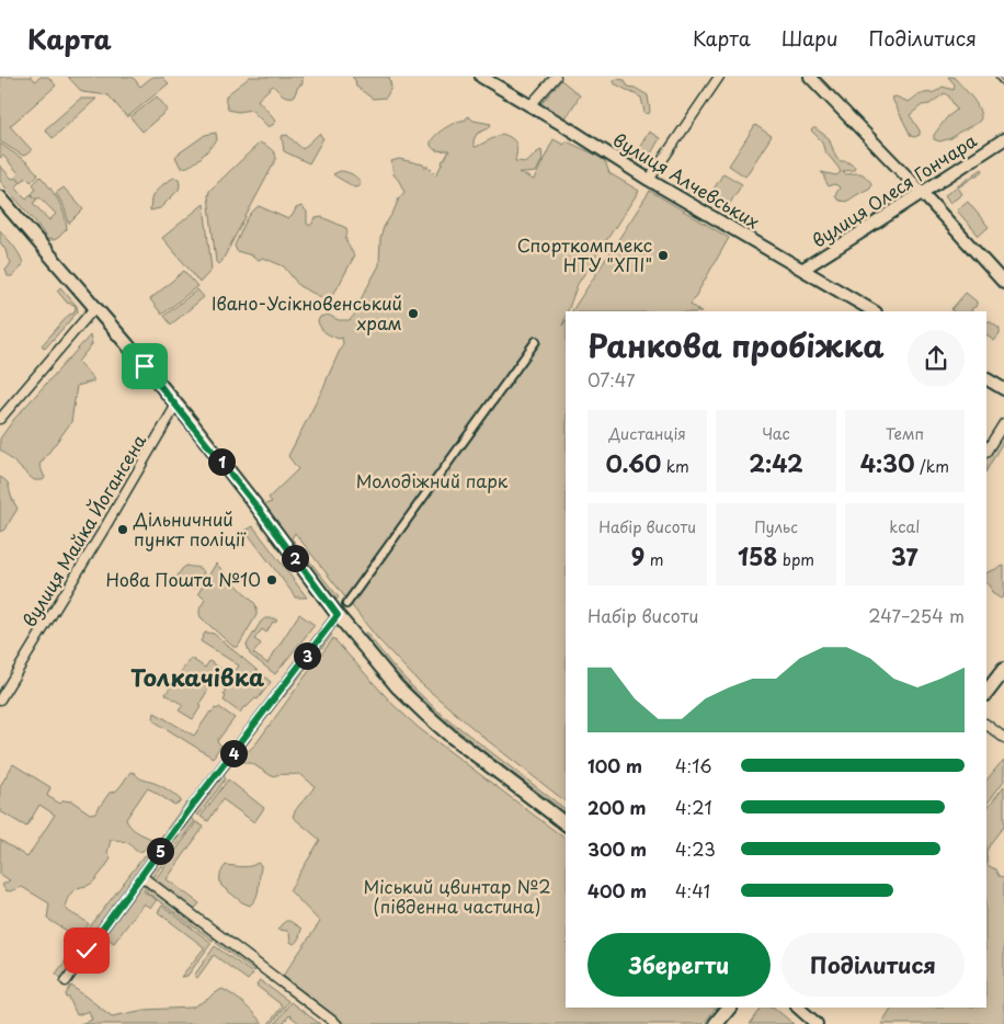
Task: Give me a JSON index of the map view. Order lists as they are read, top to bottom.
{
  "streets": {
    "street": ["вулиця Алчевських", "вулиця Олеся Гончара", "вулиця Майка Йогансена"]
  },
  "crossings": [
    ["вулиця Алчевських", "вулиця Олеся Гончара"]
  ],
  "districts": ["Толкачівка"],
  "parks": ["Молодіжний парк", "Міський цвинтар №2 (південна частина)"],
  "places": [
    "Спорткомплекс НТУ \"ХПІ\"",
    "Івано-Усікновенський храм",
    "Дільничний пункт поліції",
    "Нова Пошта №10"
  ],
  "page": {
    "header": "Карта",
    "nav": ["Карта", "Шари", "Поділитися"],
    "heading": ["Ранкова пробіжка", "07:47"],
    "stats": [
      ["Дистанція", "0.60 km"],
      ["Час", "2:42"],
      ["Темп", "4:30 /km"],
      ["Набір висоти", "9 m"],
      ["Пульс", "158 bpm"],
      ["kcal", "37"]
    ],
    "pins": [
      "1",
      "2",
      "3",
      "4",
      "5"
    ],
    "chart": ["Набір висоти", "247–254 m"],
    "list": [
      {
        "name": "100 m",
        "note": "4:16"
      },
      {
        "name": "200 m",
        "note": "4:21"
      },
      {
        "name": "300 m",
        "note": "4:23"
      },
      {
        "name": "400 m",
        "note": "4:41"
      }
    ],
    "buttons": ["Зберегти", "Поділитися"]
  }
}
